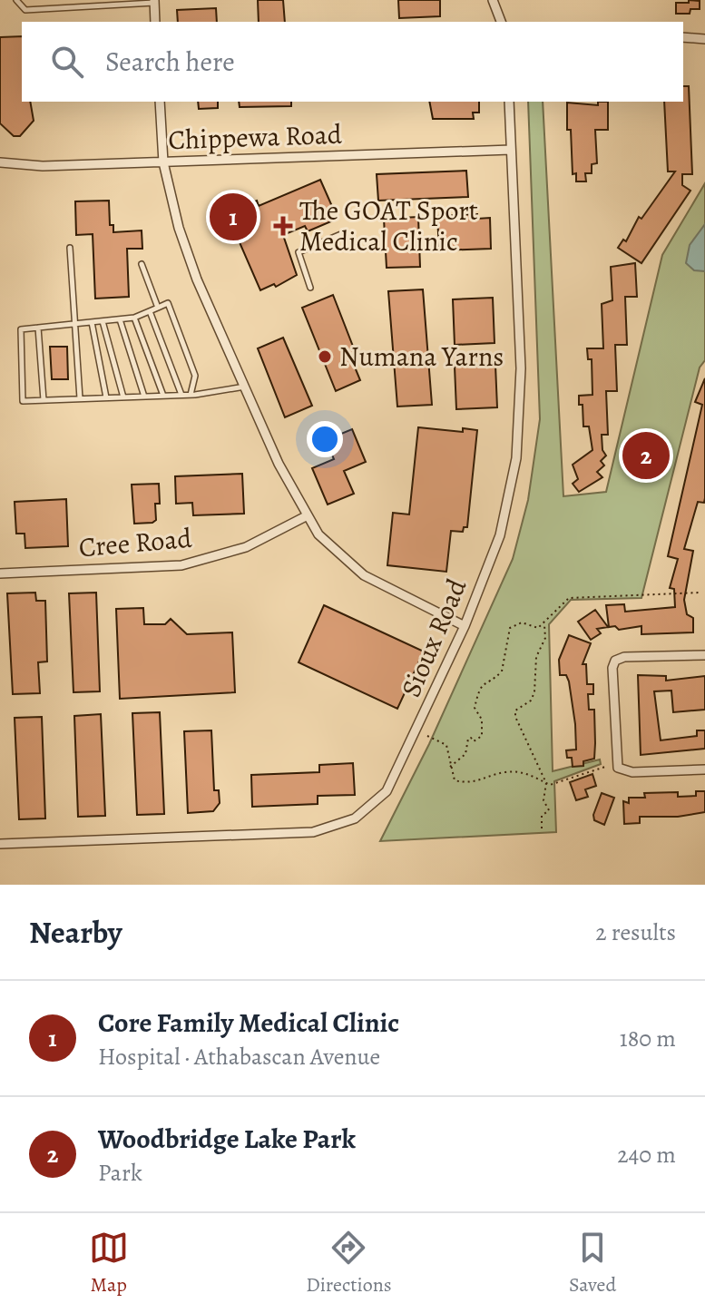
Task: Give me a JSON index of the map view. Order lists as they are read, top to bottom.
{
  "streets": {
    "street": ["Chippewa Road", "Cree Road", "Sioux Road"]
  },
  "crossings": [
    ["Chippewa Road", "Sioux Road"]
  ],
  "places": {
    "health": ["The GOAT Sport Medical Clinic"],
    "other": ["Numana Yarns"]
  },
  "page": {
    "search": "Search here",
    "pins": ["1", "2"],
    "heading": ["Nearby", "2 results"],
    "list": [
      {
        "mark": "1",
        "name": "Core Family Medical Clinic",
        "note": "Hospital · Athabascan Avenue",
        "value": "180 m"
      },
      {
        "mark": "2",
        "name": "Woodbridge Lake Park",
        "note": "Park",
        "value": "240 m"
      }
    ],
    "nav": ["Map", "Directions", "Saved"]
  }
}
